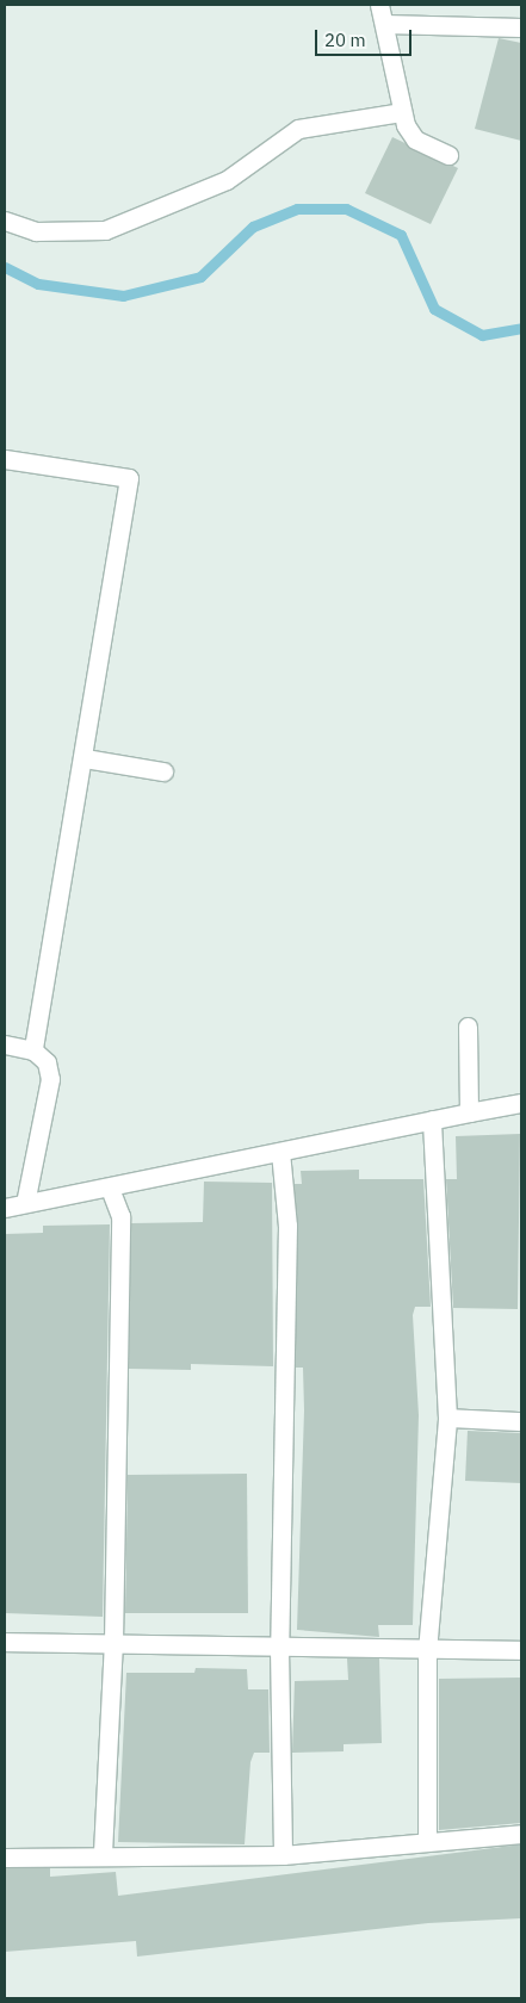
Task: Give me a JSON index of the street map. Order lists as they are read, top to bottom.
{
  "scale_bar": "20 m"
}
